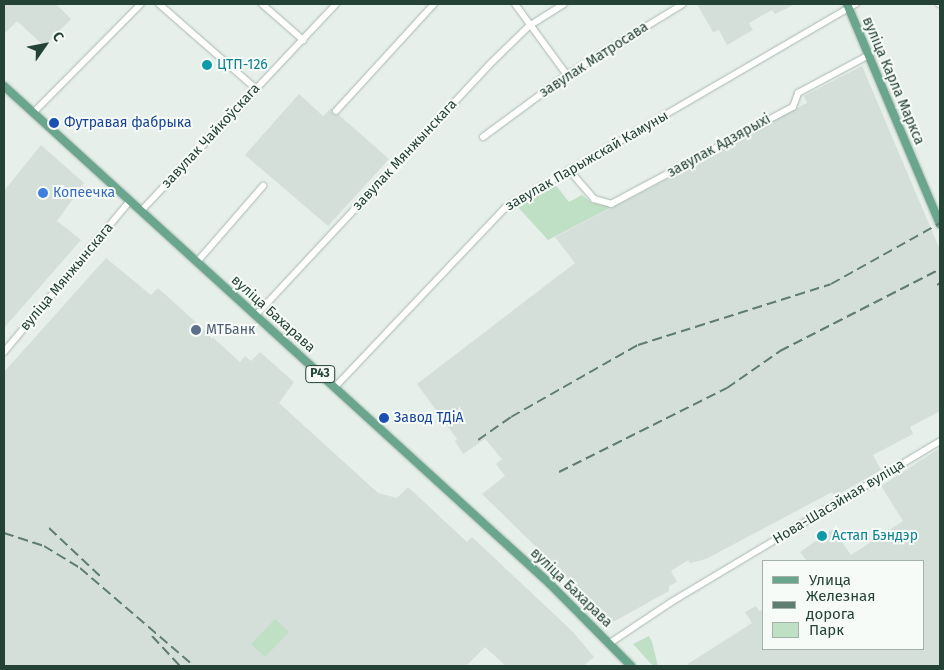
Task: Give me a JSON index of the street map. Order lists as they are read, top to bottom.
{
  "streets": {
    "main road": ["вуліца Карла Маркса", "вуліца Бахарава", "Р43"],
    "street": [
      "завулак Матросава",
      "завулак Чайкоўскага",
      "завулак Адзярыхі",
      "завулак Мянжынскага",
      "завулак Парыжскай Камуны",
      "вуліца Мянжынскага",
      "Нова-Шасэйная вуліца"
    ]
  },
  "crossings": [
    ["вуліца Карла Маркса", "завулак Адзярыхі"],
    ["вуліца Карла Маркса", "завулак Парыжскай Камуны"],
    ["завулак Чайкоўскага", "вуліца Бахарава"],
    ["завулак Адзярыхі", "завулак Парыжскай Камуны"],
    ["завулак Мянжынскага", "вуліца Бахарава"],
    ["завулак Парыжскай Камуны", "вуліца Бахарава"],
    ["вуліца Мянжынскага", "вуліца Бахарава"],
    ["вуліца Бахарава", "Нова-Шасэйная вуліца"]
  ],
  "places": [
    "ЦТП-126",
    "Футравая фабрыка",
    "Копеечка",
    "МТБанк",
    "Завод ТДіА",
    "Астап Бэндэр"
  ],
  "legend": ["Улица", "Железная дорога", "Парк"],
  "north": "top right"
}
